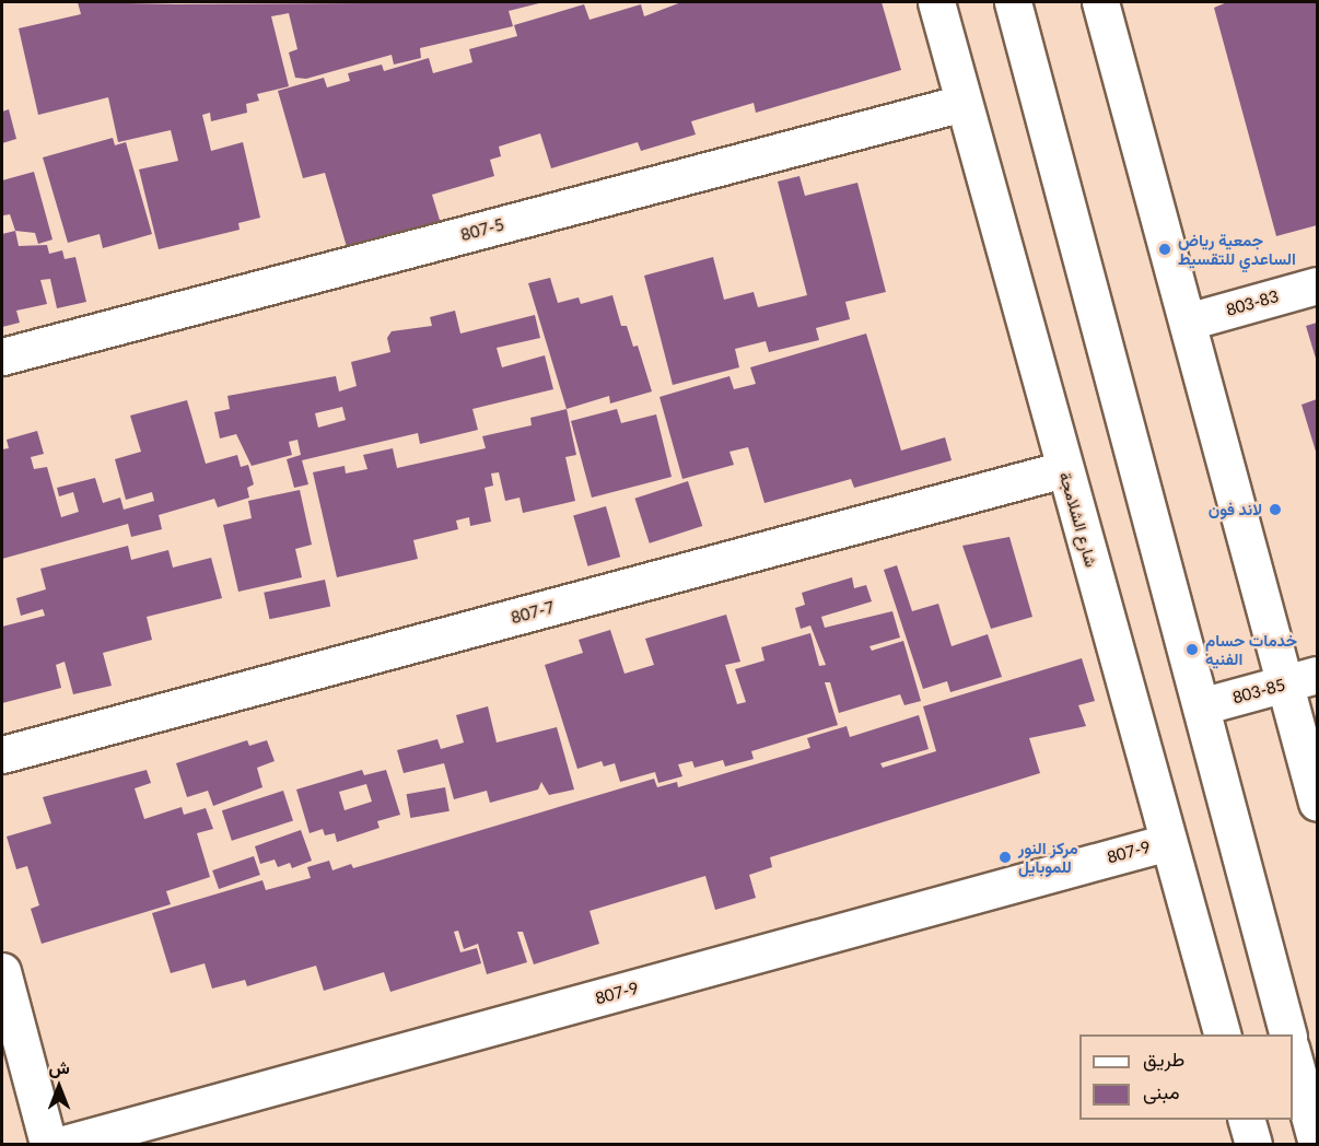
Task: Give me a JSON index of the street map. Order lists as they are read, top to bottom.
{
  "streets": {
    "street": [
      "807-5",
      "803-83",
      "شارع الشلامجة",
      "807-7",
      "803-85",
      "807-9"
    ]
  },
  "crossings": [
    ["807-5", "شارع الشلامجة"],
    ["شارع الشلامجة", "807-7"],
    ["شارع الشلامجة", "807-9"]
  ],
  "places": [
    "جمعية رياض الساعدي للتقسيط",
    "لاند فون",
    "خدمات حسام الفنيه",
    "مركز النور للموبايل"
  ],
  "legend": ["طريق", "مبنى"],
  "north": "top"
}
